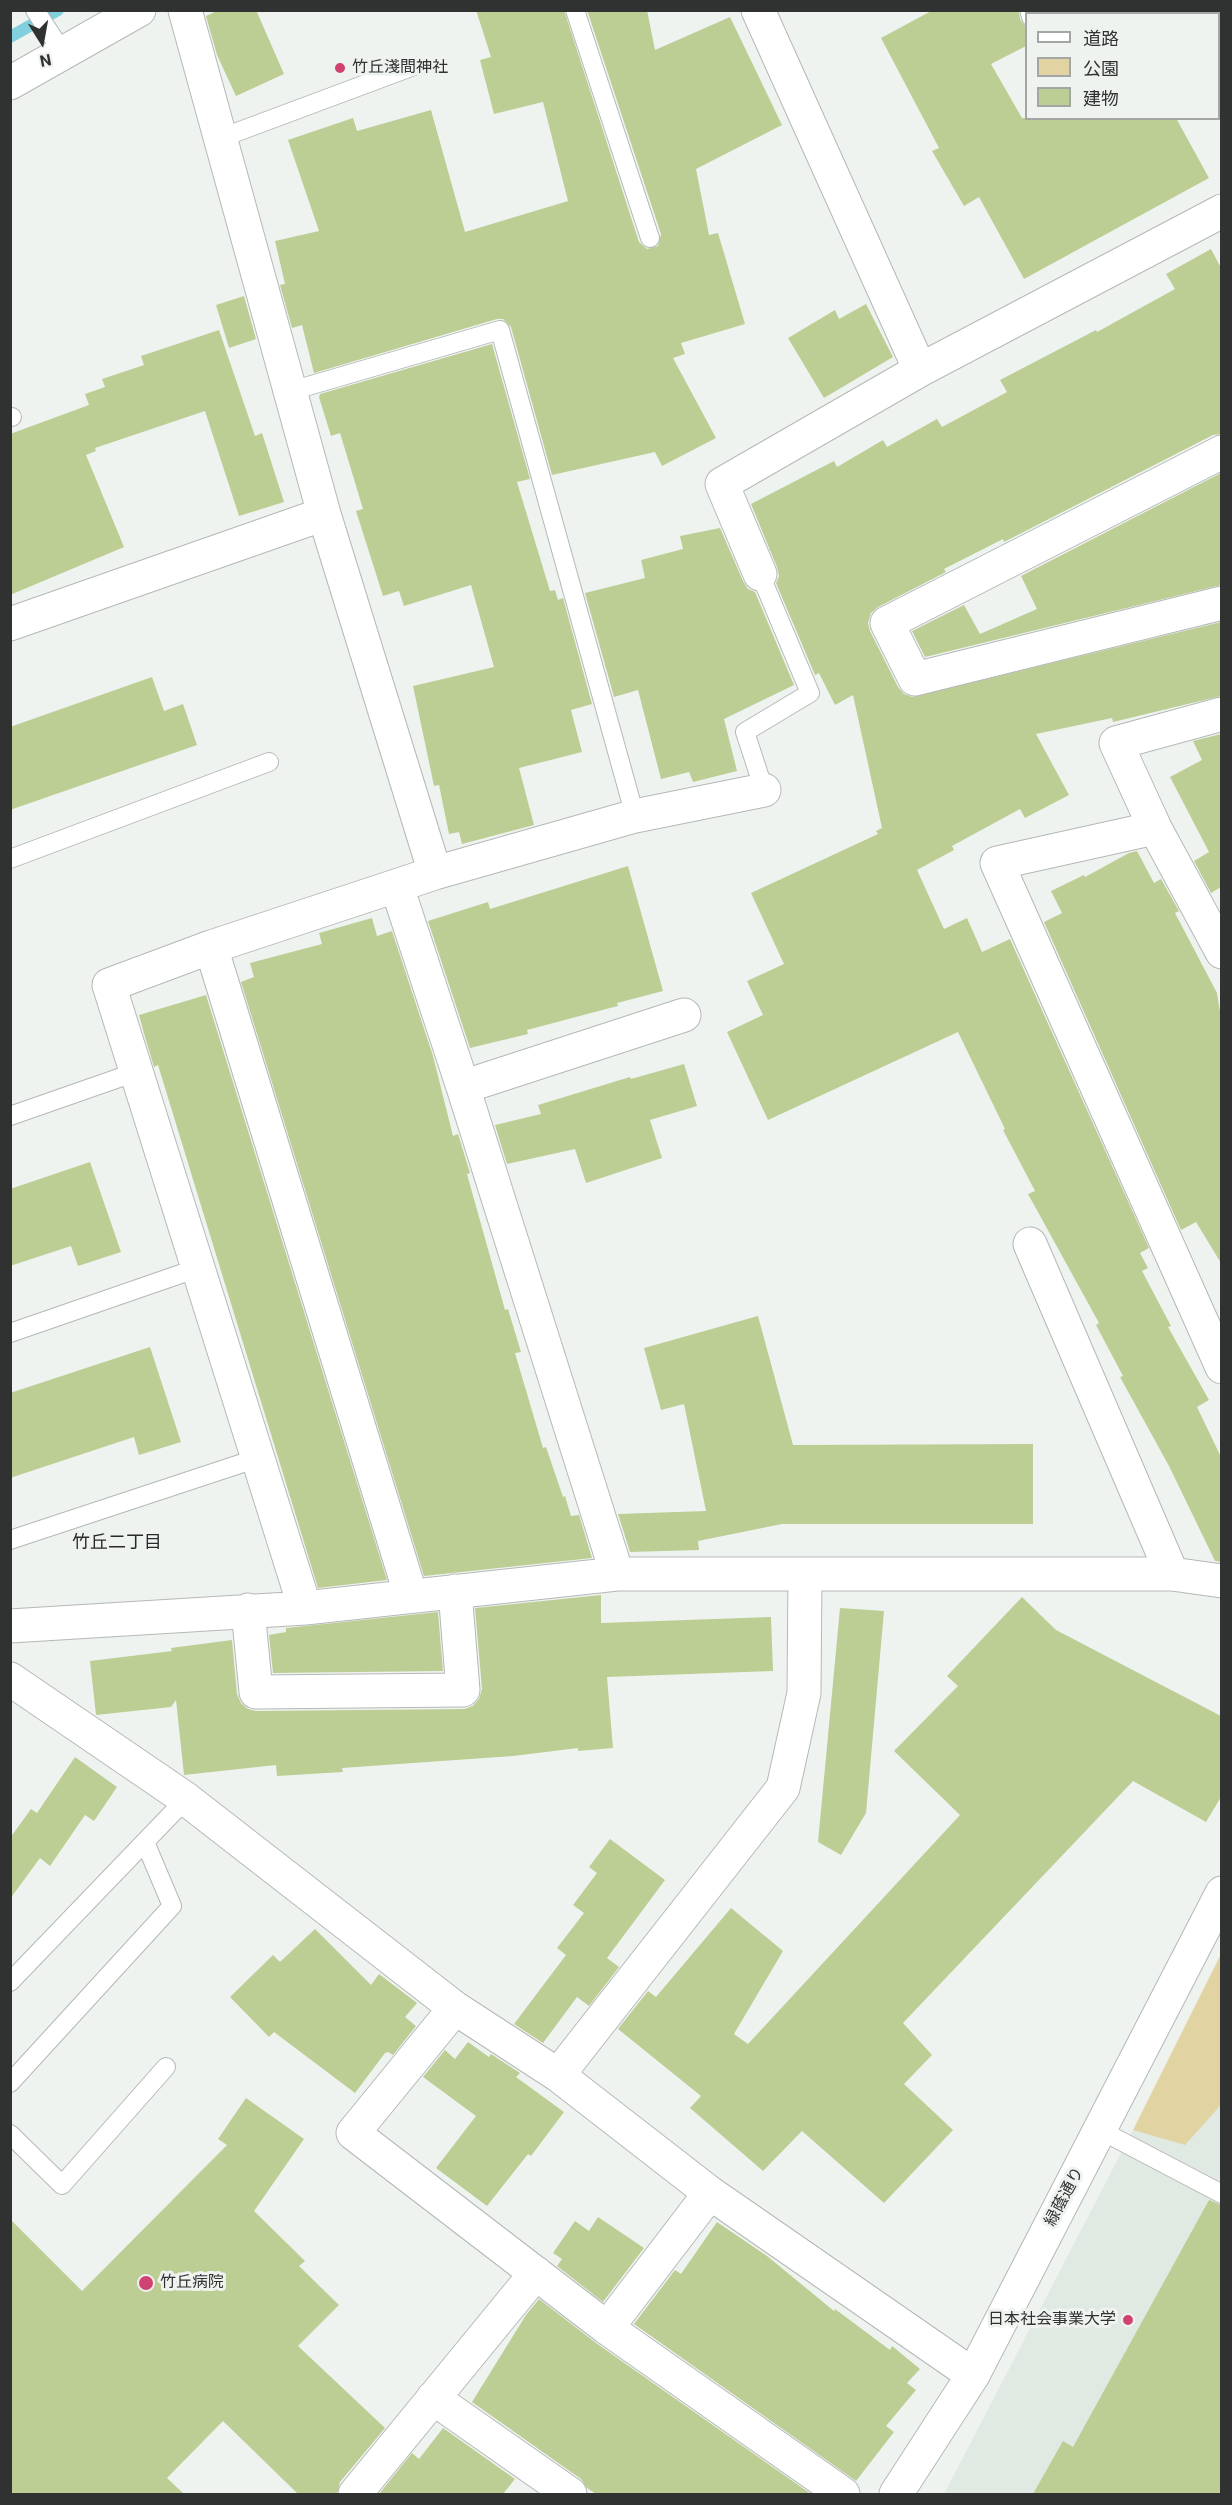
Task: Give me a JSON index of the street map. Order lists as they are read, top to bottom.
{
  "streets": {
    "street": ["緑蔭通り"]
  },
  "districts": ["竹丘二丁目"],
  "places": ["竹丘淺間神社", "竹丘病院", "日本社会事業大学"],
  "legend": ["道路", "公園", "建物"],
  "north": "bottom"
}
